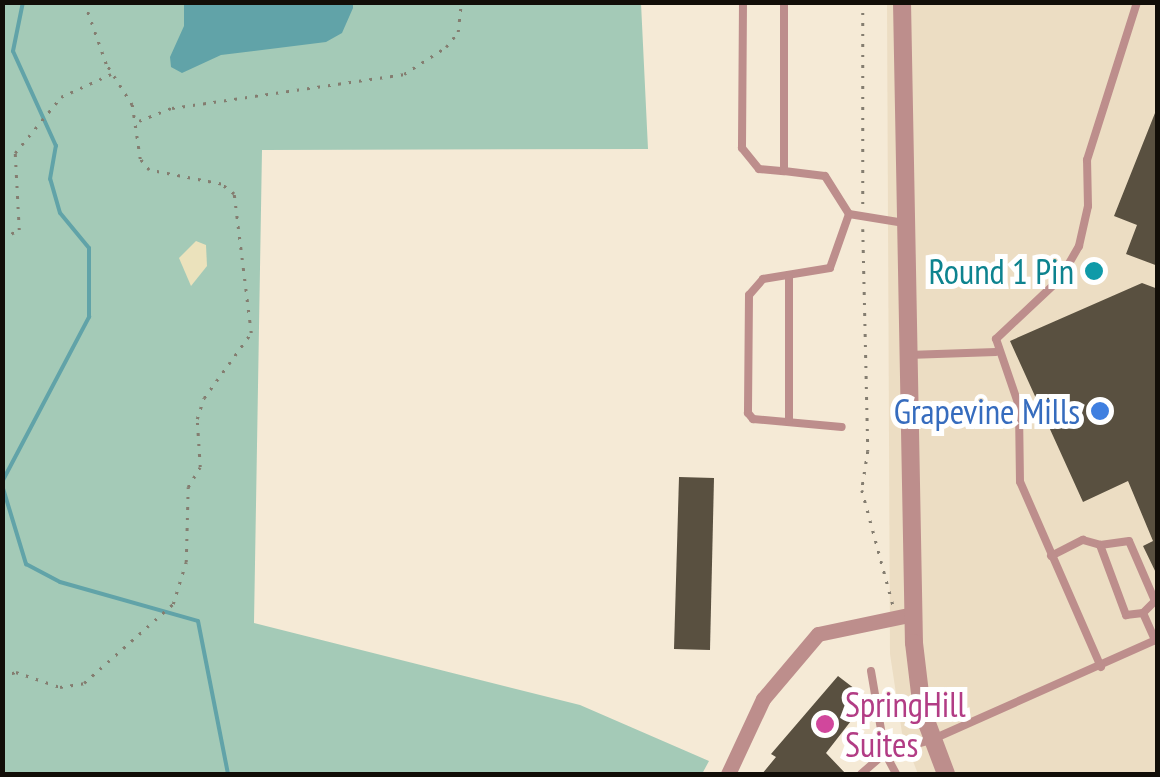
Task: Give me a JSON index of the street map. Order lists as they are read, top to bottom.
{
  "places": ["Round 1 Pin", "Grapevine Mills", "SpringHill Suites"]
}
